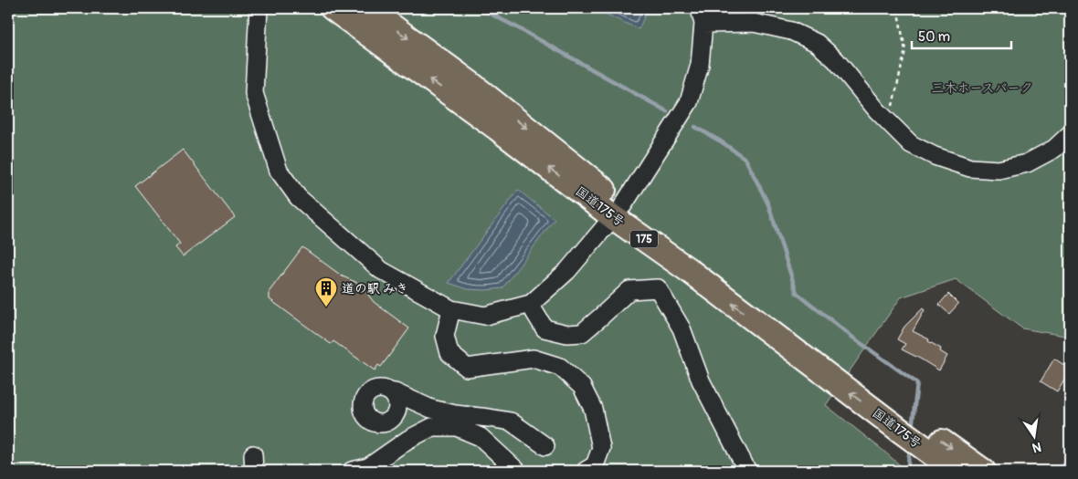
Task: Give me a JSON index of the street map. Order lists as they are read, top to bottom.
{
  "streets": {
    "highway": ["国道175号", "175"]
  },
  "parks": ["三木ホースパーク"],
  "places": {
    "building": ["道の駅 みき"]
  },
  "scale_bar": "50 m",
  "north": "bottom"
}
